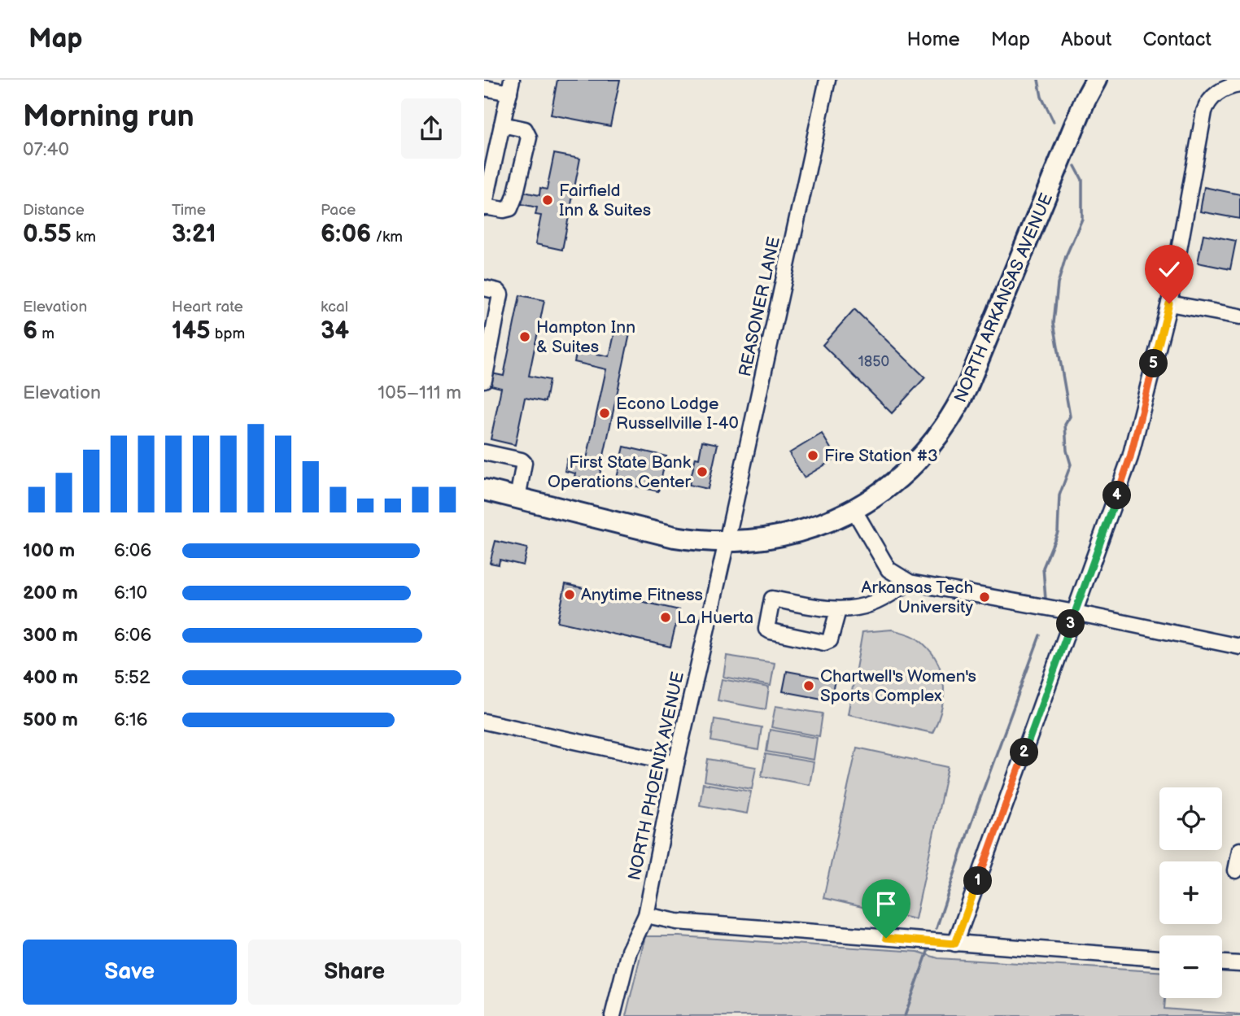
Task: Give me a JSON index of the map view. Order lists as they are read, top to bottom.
{
  "streets": {
    "highway": ["NORTH ARKANSAS AVENUE"],
    "street": ["REASONER LANE", "NORTH PHOENIX AVENUE"]
  },
  "crossings": [
    ["NORTH ARKANSAS AVENUE", "REASONER LANE"],
    ["NORTH ARKANSAS AVENUE", "NORTH PHOENIX AVENUE"],
    ["REASONER LANE", "NORTH PHOENIX AVENUE"]
  ],
  "places": [
    "Fairfield Inn & Suites",
    "Hampton Inn & Suites",
    "Econo Lodge Russellville I-40",
    "Fire Station #3",
    "First State Bank Operations Center",
    "Anytime Fitness",
    "Arkansas Tech University",
    "La Huerta",
    "Chartwell's Women's Sports Complex"
  ],
  "house_numbers": ["1850"],
  "page": {
    "header": "Map",
    "nav": [
      "Home",
      "Map",
      "About",
      "Contact"
    ],
    "heading": ["Morning run", "07:40"],
    "stats": [
      ["Distance", "0.55 km"],
      ["Time", "3:21"],
      ["Pace", "6:06 /km"],
      ["Elevation", "6 m"],
      ["Heart rate", "145 bpm"],
      ["kcal", "34"]
    ],
    "pins": [
      "5",
      "4",
      "3",
      "2",
      "1"
    ],
    "chart": ["Elevation", "105–111 m"],
    "list": [
      {
        "name": "100 m",
        "note": "6:06"
      },
      {
        "name": "200 m",
        "note": "6:10"
      },
      {
        "name": "300 m",
        "note": "6:06"
      },
      {
        "name": "400 m",
        "note": "5:52"
      },
      {
        "name": "500 m",
        "note": "6:16"
      }
    ],
    "map_buttons": ["+", "−"],
    "buttons": ["Save", "Share"]
  }
}
